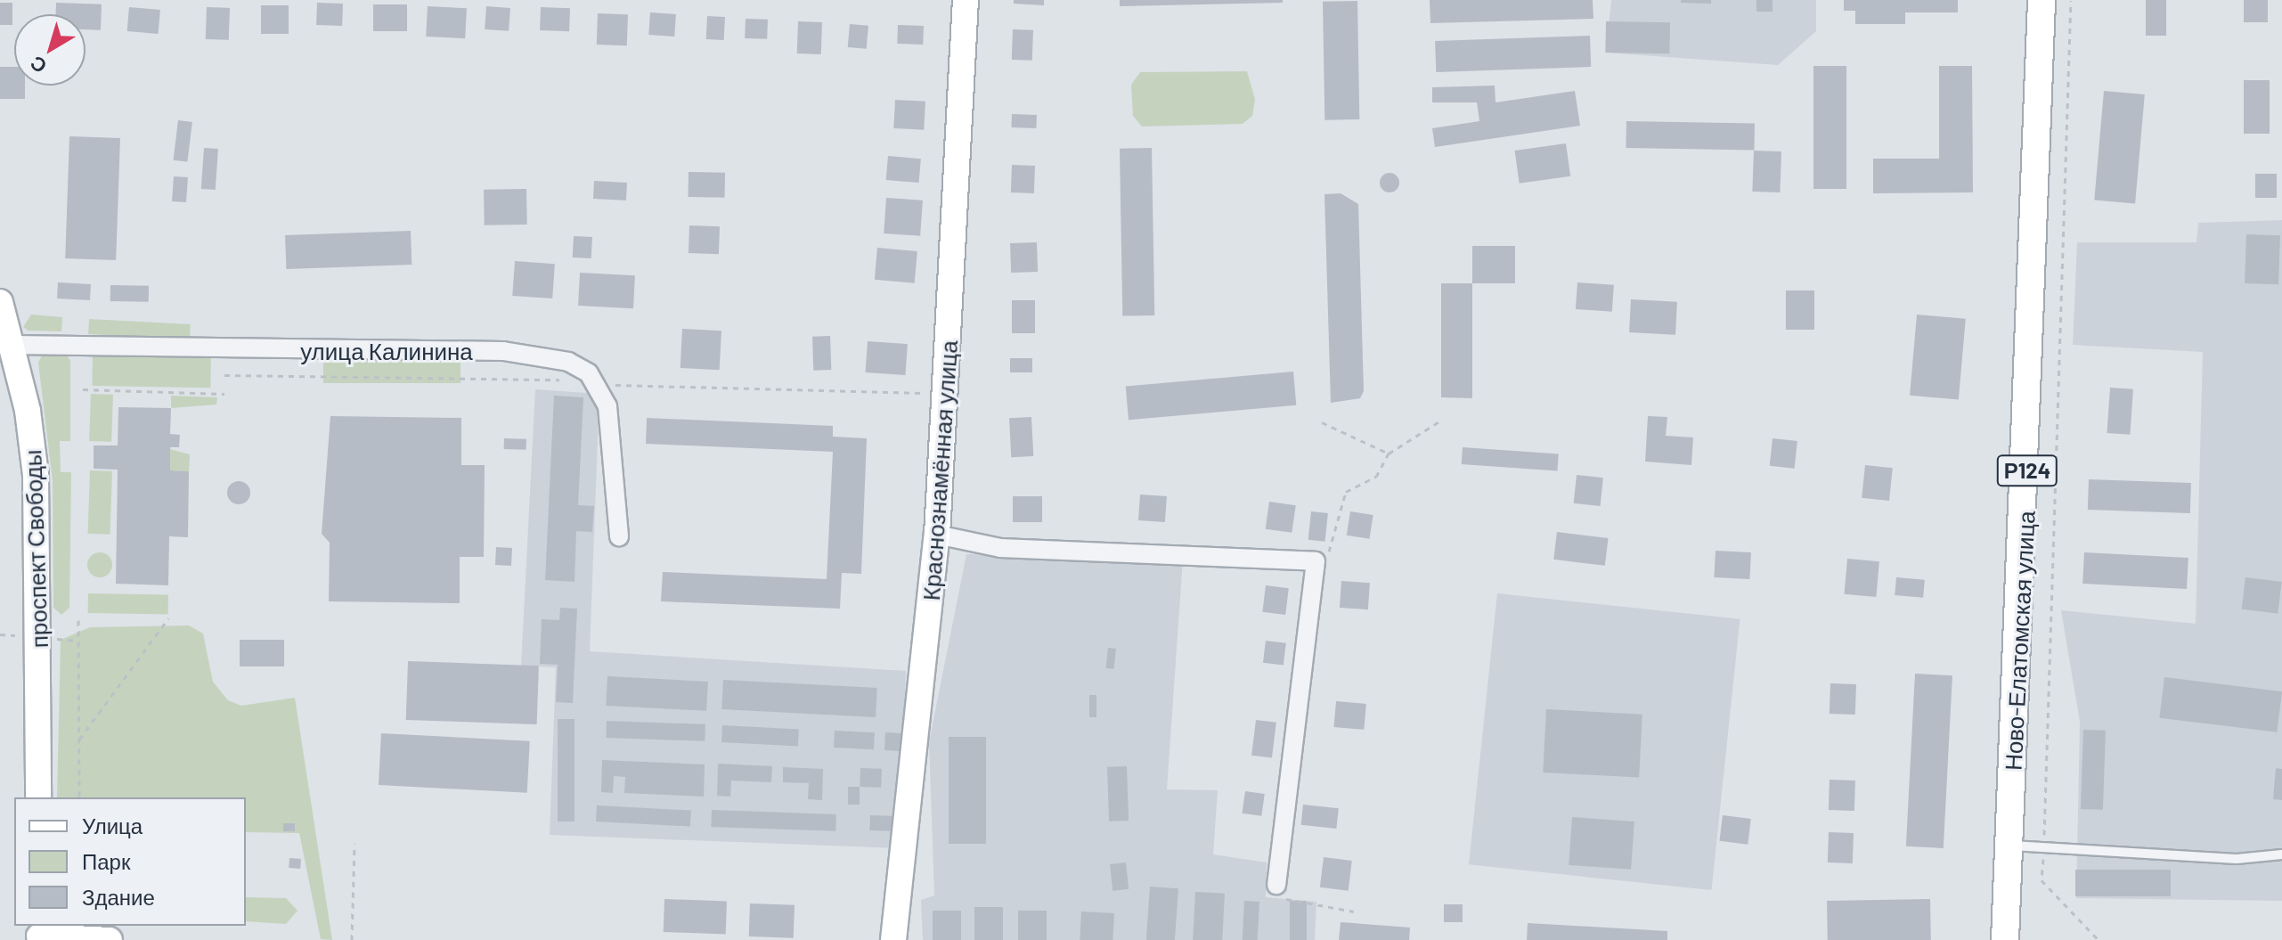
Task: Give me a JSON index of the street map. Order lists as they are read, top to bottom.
{
  "streets": {
    "main road": ["Р124", "Ново-Елатомская улица"],
    "street": ["улица Калинина", "Краснознамённая улица", "проспект Свободы"]
  },
  "crossings": [
    ["улица Калинина", "проспект Свободы"]
  ],
  "legend": ["Улица", "Парк", "Здание"],
  "north": "bottom left"
}
